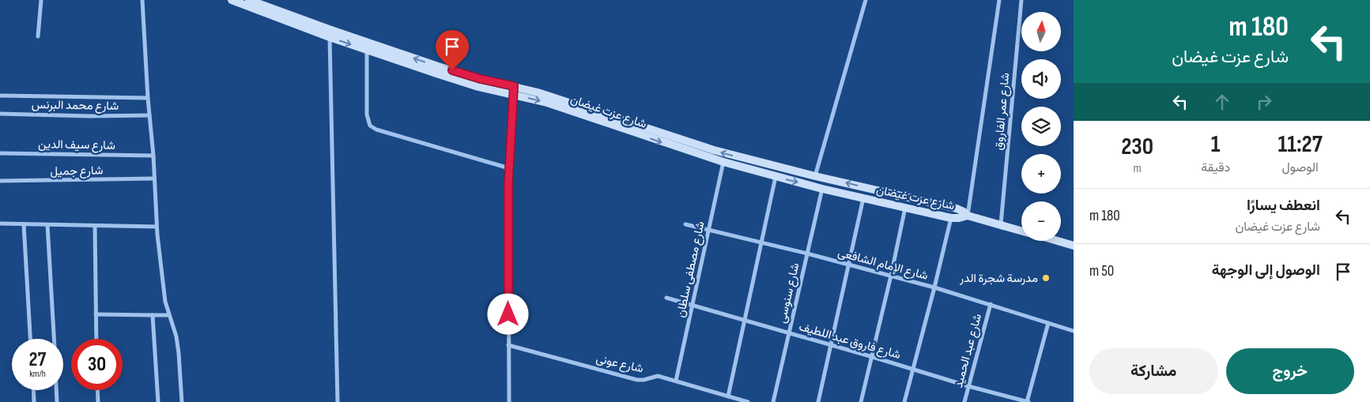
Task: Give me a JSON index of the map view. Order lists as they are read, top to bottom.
{
  "streets": {
    "street": [
      "شارع محمد البرنس",
      "شارع عزت غيضان",
      "شارع عمر الفاروق",
      "شارع سيف الدين",
      "شارع جميل",
      "شارع الإمام الشافعى",
      "شارع مصطفى سلطان",
      "شارع سنوسى",
      "شارع فاروق عبد اللطيف",
      "شارع عبد الحميد",
      "شارع عونى"
    ]
  },
  "crossings": [
    ["شارع عزت غيضان", "شارع مصطفى سلطان"],
    ["شارع عزت غيضان", "شارع سنوسى"],
    ["شارع الإمام الشافعى", "شارع مصطفى سلطان"],
    ["شارع الإمام الشافعى", "شارع سنوسى"],
    ["شارع الإمام الشافعى", "شارع عبد الحميد"],
    ["شارع مصطفى سلطان", "شارع فاروق عبد اللطيف"],
    ["شارع مصطفى سلطان", "شارع عونى"],
    ["شارع سنوسى", "شارع فاروق عبد اللطيف"],
    ["شارع فاروق عبد اللطيف", "شارع عبد الحميد"]
  ],
  "places": ["مدرسة شجرة الدر"],
  "north": "top",
  "page": {
    "turn": ["180 m", "شارع عزت غيضان"],
    "map_buttons": ["+", "−"],
    "eta": [
      "11:27",
      "الوصول",
      "1",
      "دقيقة",
      "230",
      "m"
    ],
    "list": [
      {
        "name": "انعطف يسارًا",
        "note": "شارع عزت غيضان",
        "value": "180 m"
      },
      {
        "name": "الوصول إلى الوجهة",
        "value": "50 m"
      }
    ],
    "speed": "27 km/h",
    "limit": "30",
    "buttons": ["خروج", "مشاركة"]
  }
}
